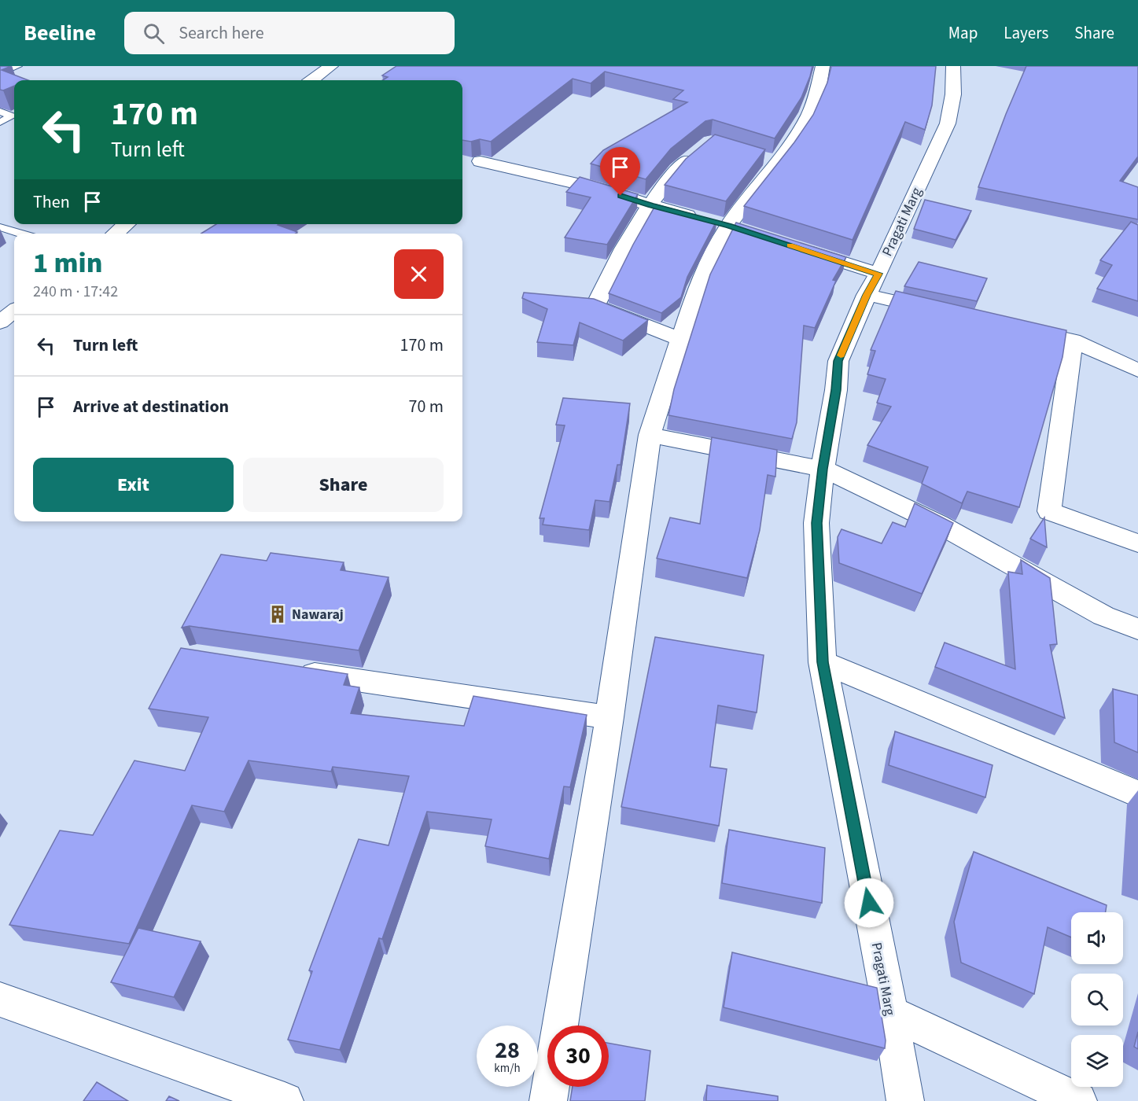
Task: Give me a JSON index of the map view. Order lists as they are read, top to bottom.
{
  "streets": {
    "main road": ["Pragati Marg"]
  },
  "places": {
    "building": ["Nawaraj"]
  },
  "page": {
    "header": "Beeline",
    "search": "Search here",
    "nav": ["Map", "Layers", "Share"],
    "turn": ["170 m", "Turn left"],
    "then": "Then",
    "heading": ["1 min", "240 m · 17:42"],
    "list": [
      {
        "name": "Turn left",
        "value": "170 m"
      },
      {
        "name": "Arrive at destination",
        "value": "70 m"
      }
    ],
    "buttons": ["Exit", "Share"],
    "speed": "28 km/h",
    "limit": "30"
  }
}
